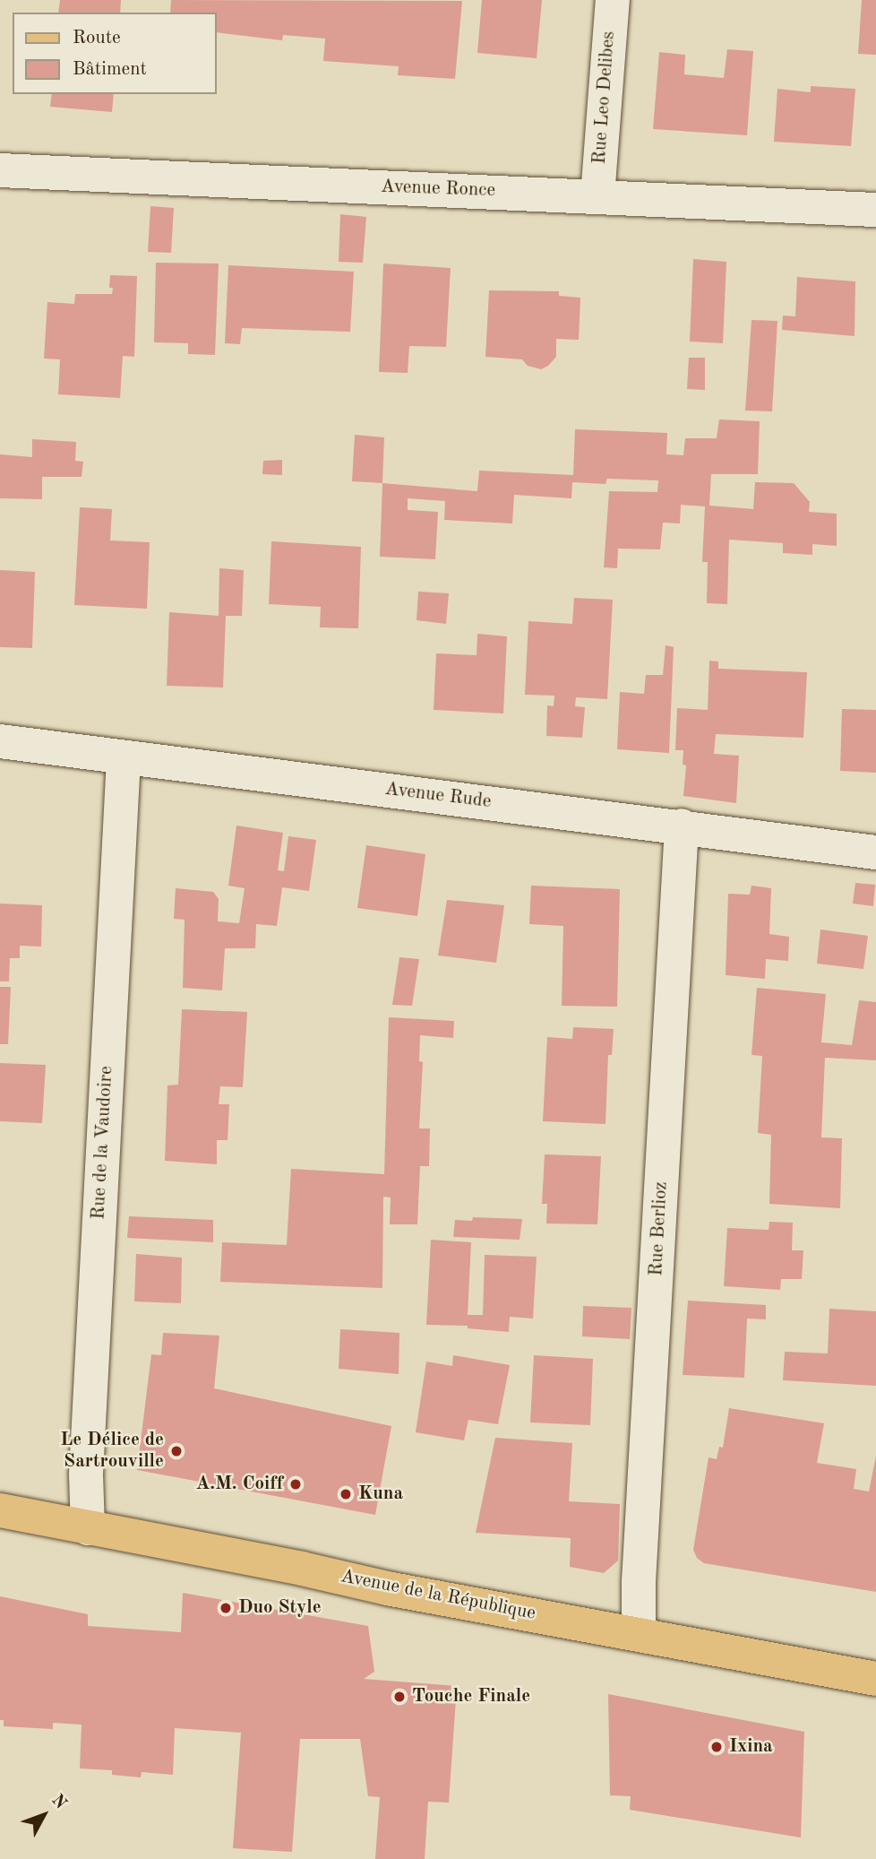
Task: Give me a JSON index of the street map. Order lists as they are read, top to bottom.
{
  "streets": {
    "main road": ["Avenue de la République"],
    "street": [
      "Rue Leo Delibes",
      "Avenue Ronce",
      "Avenue Rude",
      "Rue de la Vaudoire",
      "Rue Berlioz"
    ]
  },
  "crossings": [
    ["Rue Leo Delibes", "Avenue Ronce"],
    ["Avenue Rude", "Rue de la Vaudoire"],
    ["Avenue Rude", "Rue Berlioz"],
    ["Rue de la Vaudoire", "Avenue de la République"],
    ["Rue Berlioz", "Avenue de la République"]
  ],
  "places": [
    "Le Délice de Sartrouville",
    "A.M. Coiff",
    "Kuna",
    "Duo Style",
    "Touche Finale",
    "Ixina"
  ],
  "legend": ["Route", "Bâtiment"],
  "north": "top right"
}
